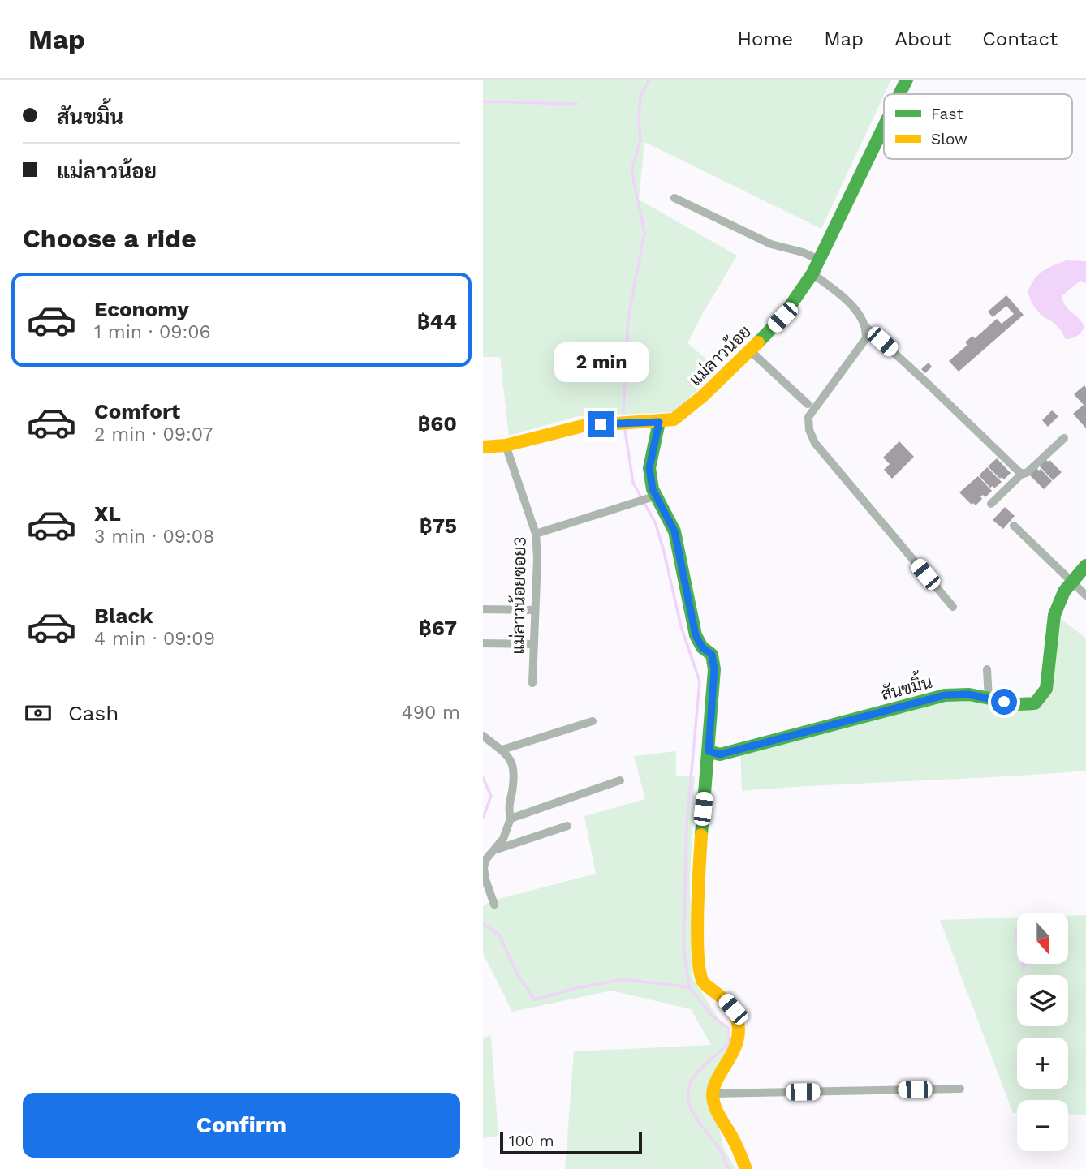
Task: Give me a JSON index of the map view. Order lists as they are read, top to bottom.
{
  "streets": {
    "street": ["แม่ลาวน้อย", "แม่ลาวน้อยซอย3", "สันขมิ้น"]
  },
  "crossings": [
    ["แม่ลาวน้อย", "แม่ลาวน้อยซอย3"]
  ],
  "legend": ["Fast", "Slow"],
  "scale_bar": "100 m",
  "north": "bottom",
  "page": {
    "header": "Map",
    "nav": [
      "Home",
      "Map",
      "About",
      "Contact"
    ],
    "banner": ["สันขมิ้น", "แม่ลาวน้อย"],
    "heading": "Choose a ride",
    "list": [
      {
        "name": "Economy",
        "note": "1 min · 09:06",
        "value": "฿44"
      },
      {
        "name": "Comfort",
        "note": "2 min · 09:07",
        "value": "฿60"
      },
      {
        "name": "XL",
        "note": "3 min · 09:08",
        "value": "฿75"
      },
      {
        "name": "Black",
        "note": "4 min · 09:09",
        "value": "฿67"
      }
    ],
    "bubble": "2 min",
    "pay": ["Cash", "490 m"],
    "map_buttons": ["+", "−"],
    "buttons": "Confirm",
    "scale": "100 m"
  }
}
